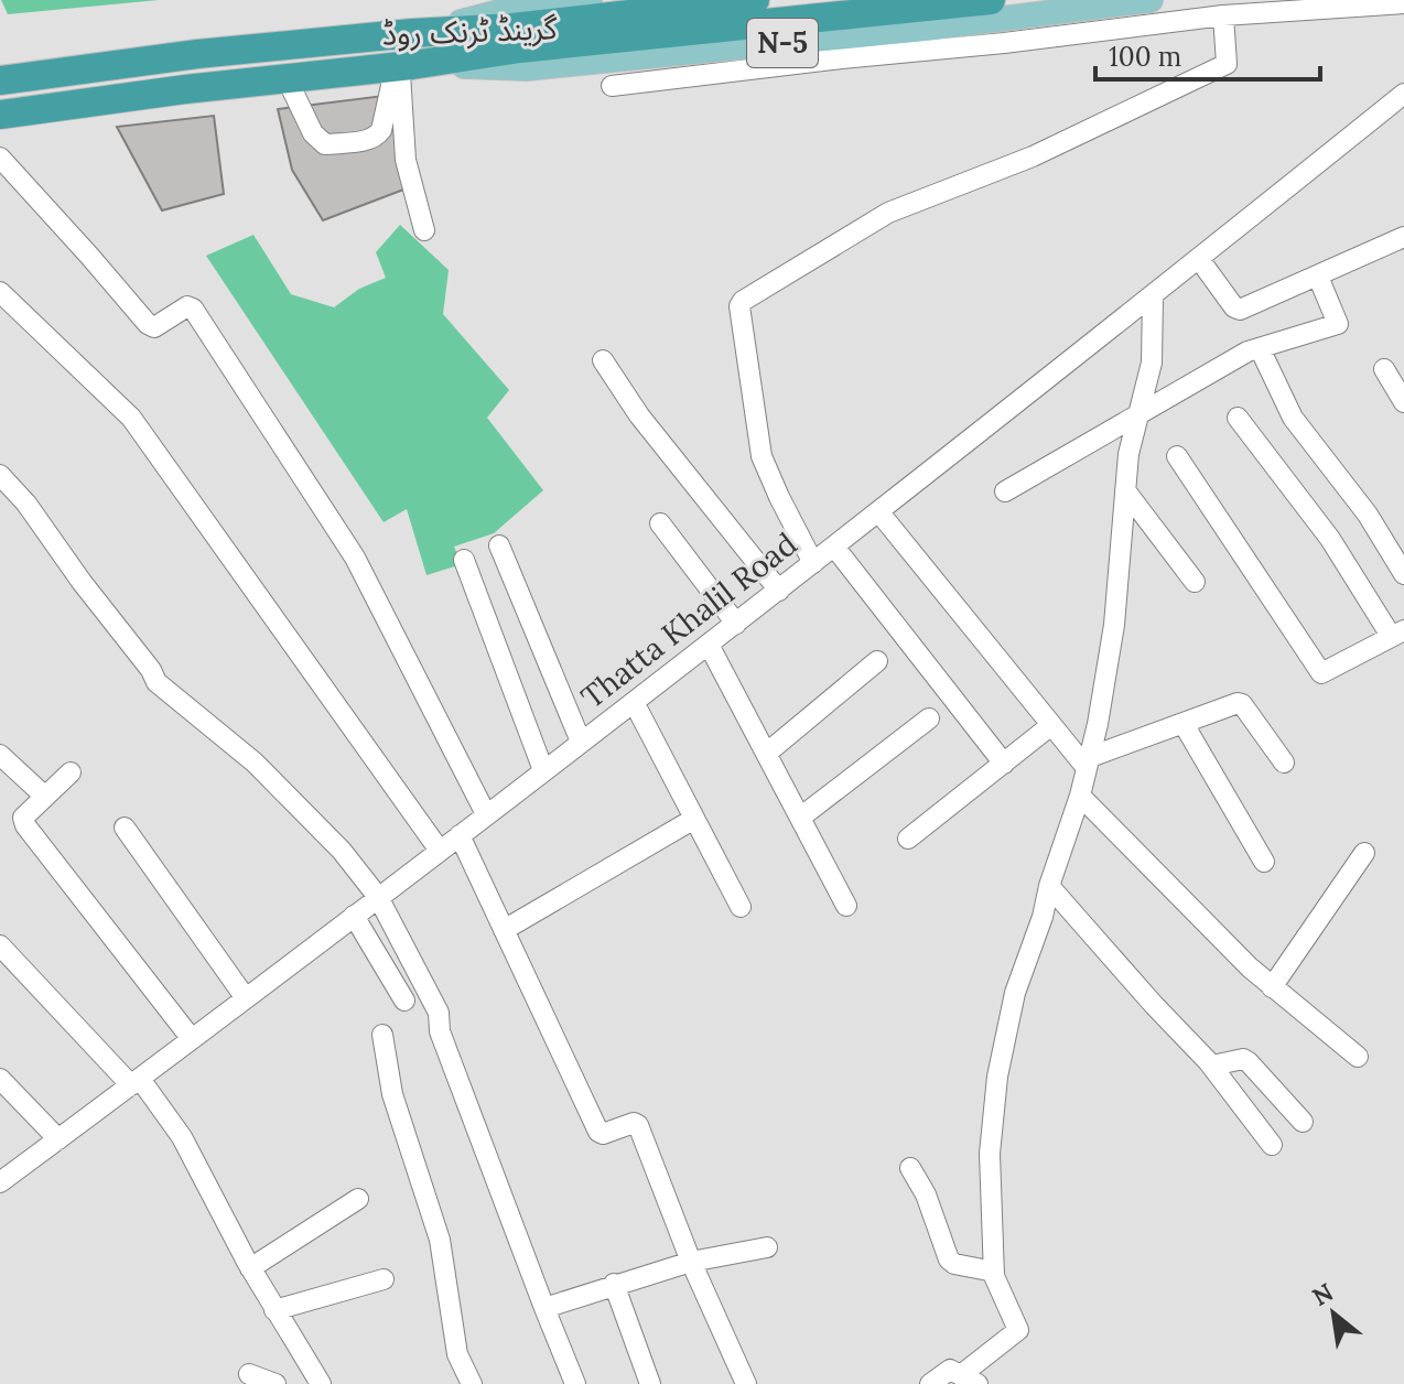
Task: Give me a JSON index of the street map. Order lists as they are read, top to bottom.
{
  "streets": {
    "highway": ["گرینڈ ٹرنک روڈ", "N-5"],
    "street": ["Thatta Khalil Road"]
  },
  "scale_bar": "100 m",
  "north": "top left"
}
